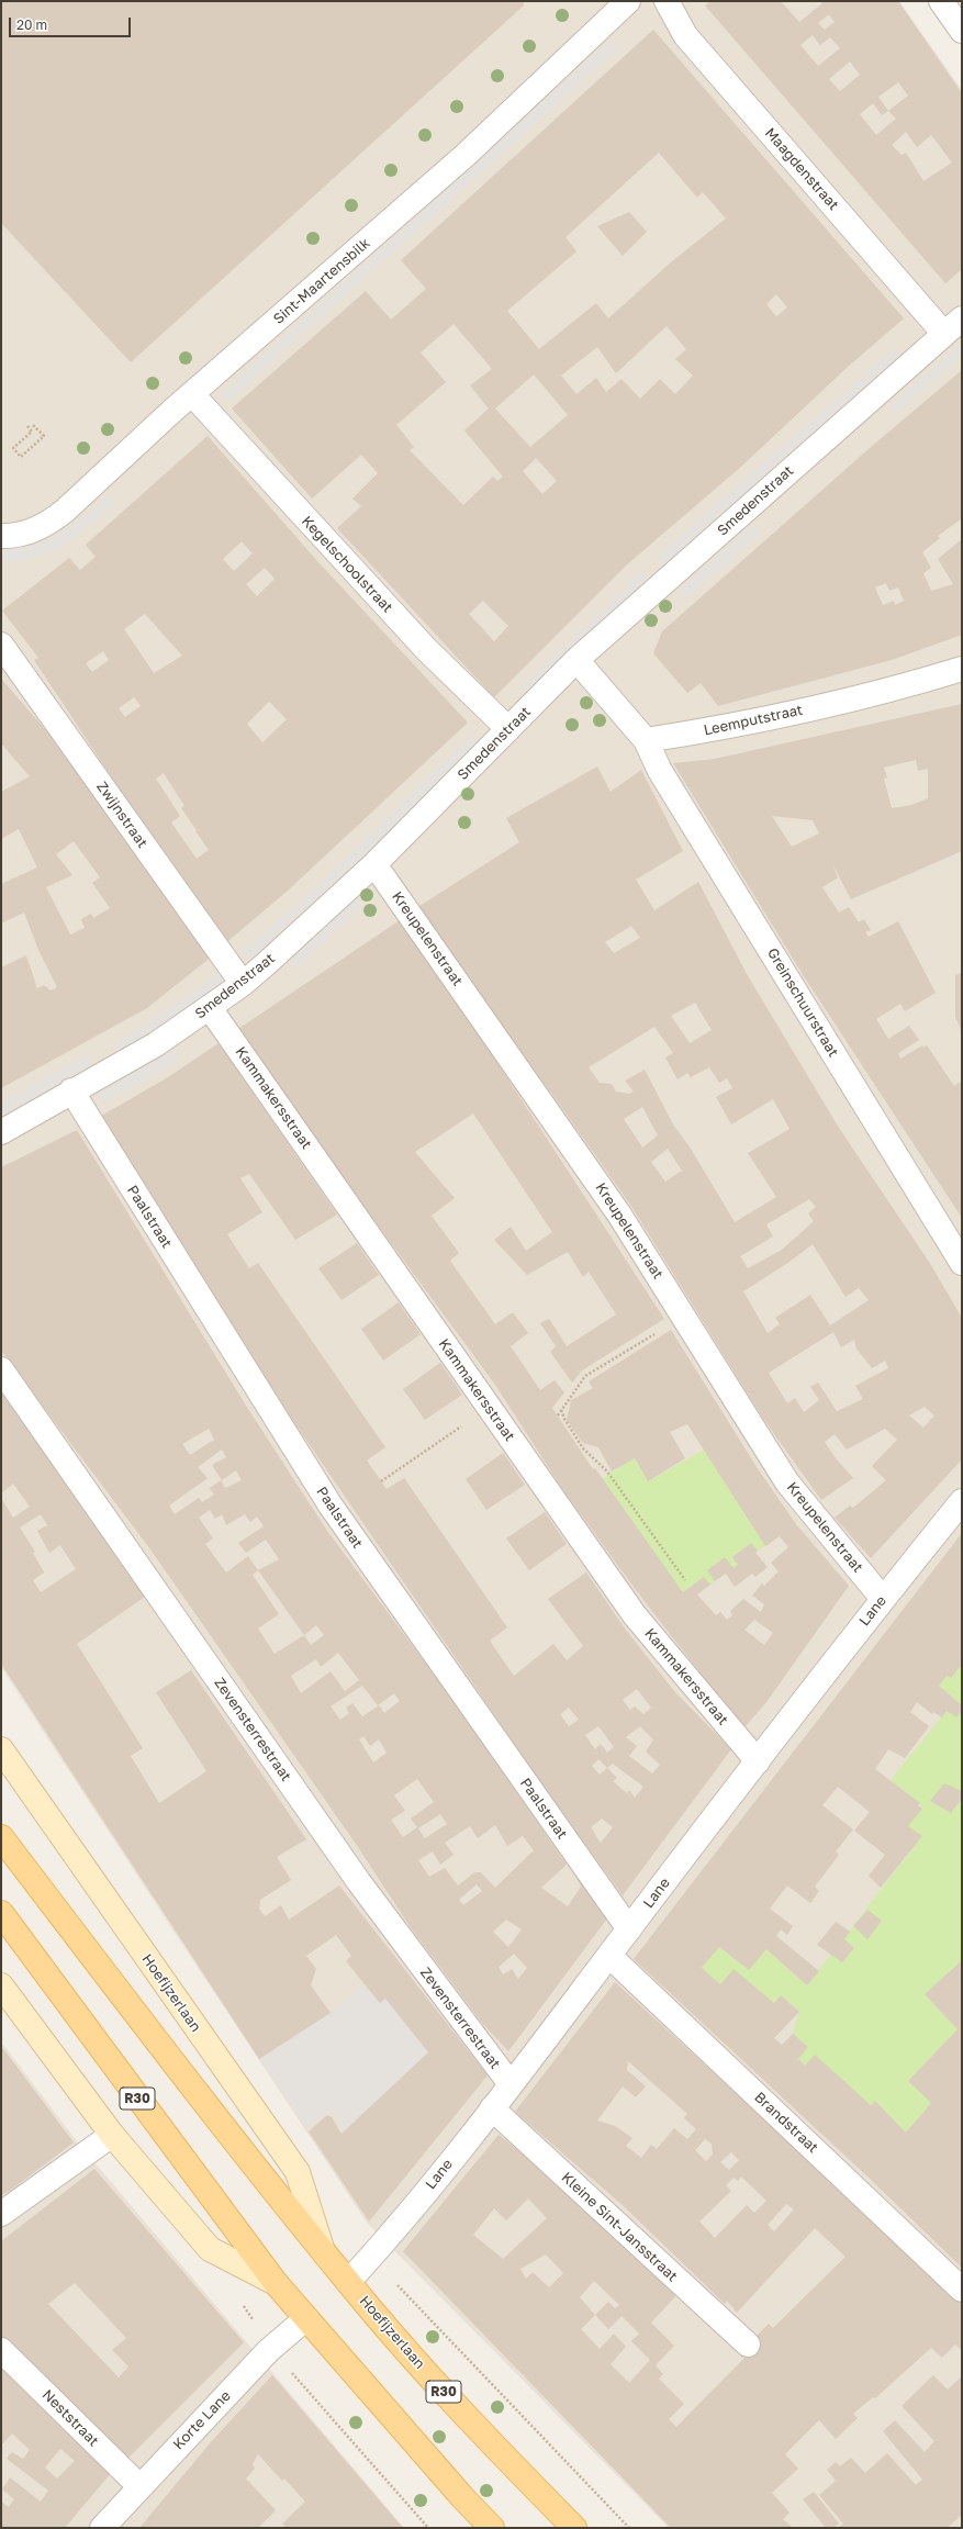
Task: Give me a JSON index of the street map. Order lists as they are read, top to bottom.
{
  "streets": {
    "main road": ["Hoefijzerlaan", "R30"],
    "street": [
      "Maagdenstraat",
      "Sint-Maartensbilk",
      "Smedenstraat",
      "Kegelschoolstraat",
      "Leemputstraat",
      "Zwijnstraat",
      "Kreupelenstraat",
      "Greinschuurstraat",
      "Kammakersstraat",
      "Paalstraat",
      "Lane",
      "Zevensterrestraat",
      "Brandstraat",
      "Kleine Sint-Jansstraat",
      "Neststraat",
      "Korte Lane"
    ]
  },
  "crossings": [
    ["Maagdenstraat", "Smedenstraat"],
    ["Sint-Maartensbilk", "Kegelschoolstraat"],
    ["Smedenstraat", "Kegelschoolstraat"],
    ["Smedenstraat", "Zwijnstraat"],
    ["Smedenstraat", "Kreupelenstraat"],
    ["Smedenstraat", "Kammakersstraat"],
    ["Smedenstraat", "Paalstraat"],
    ["Leemputstraat", "Greinschuurstraat"],
    ["Kreupelenstraat", "Lane"],
    ["Kammakersstraat", "Lane"],
    ["Paalstraat", "Lane"],
    ["Lane", "Zevensterrestraat"],
    ["Lane", "Hoefijzerlaan"],
    ["Lane", "Brandstraat"],
    ["Lane", "Kleine Sint-Jansstraat"],
    ["R30", "Korte Lane"],
    ["Neststraat", "Korte Lane"]
  ],
  "scale_bar": "20 m"
}
